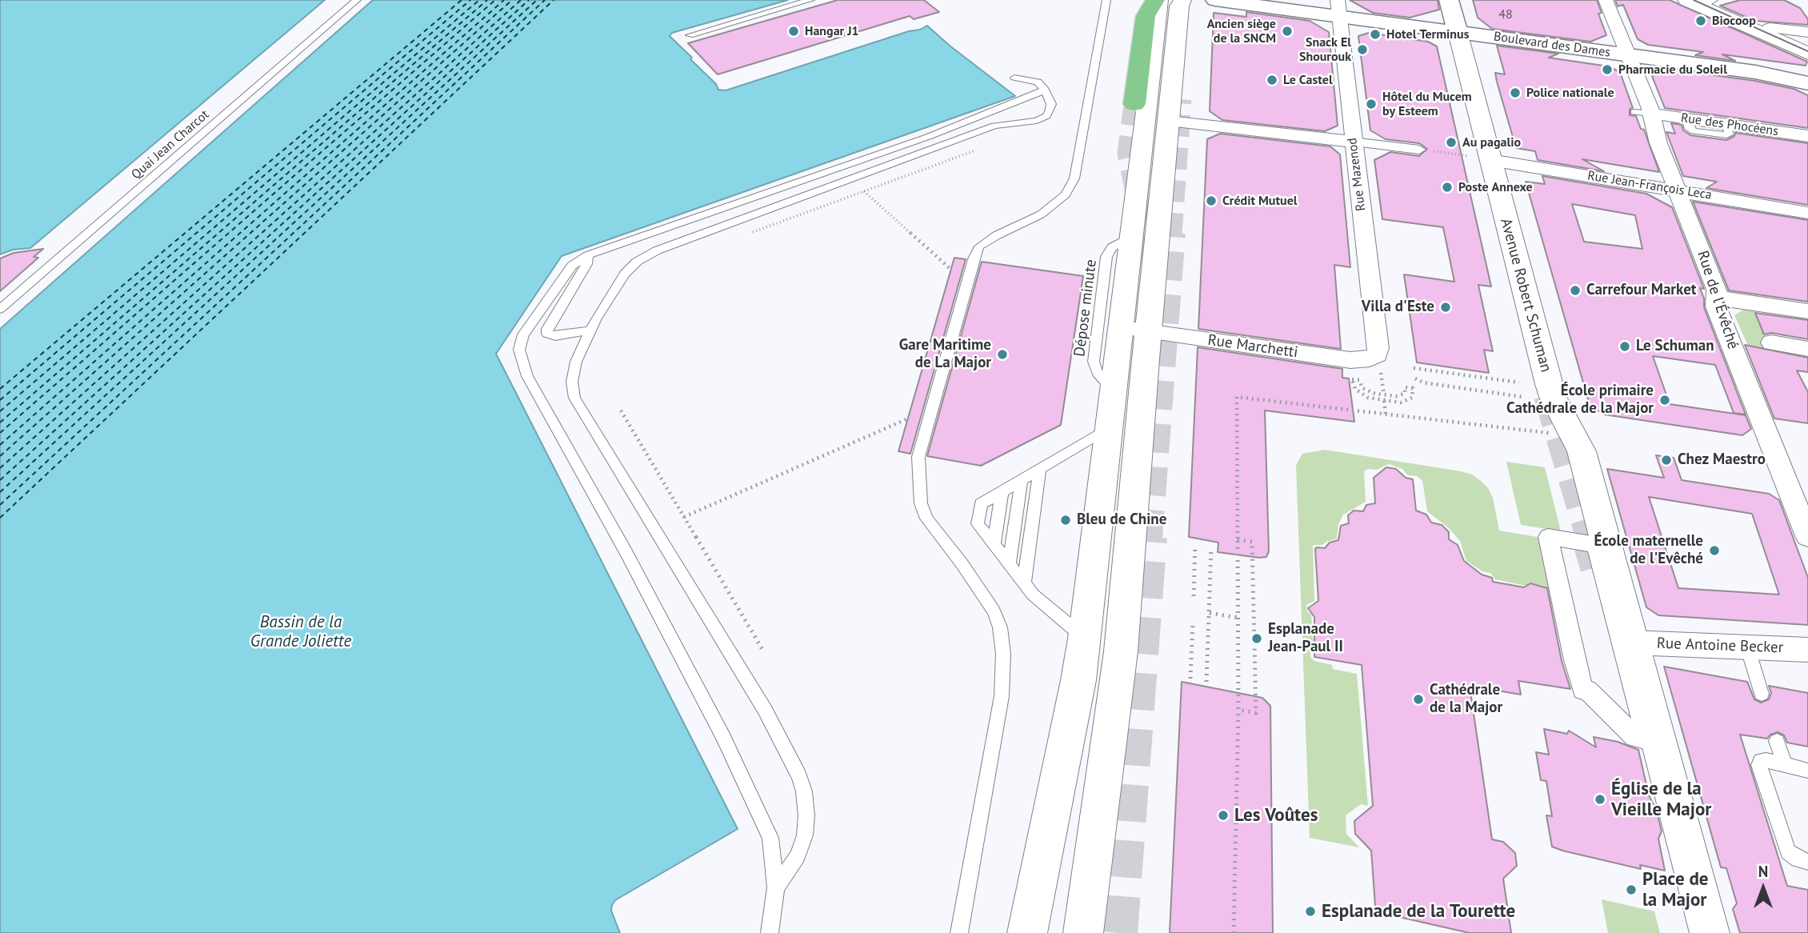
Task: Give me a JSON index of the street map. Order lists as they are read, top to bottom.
{
  "streets": {
    "main road": ["Boulevard des Dames", "Avenue Robert Schuman"],
    "street": [
      "Rue des Phocéens",
      "Rue Mazenod",
      "Rue Jean-François Leca",
      "Rue de l'Évêché",
      "Rue Marchetti",
      "Rue Antoine Becker"
    ],
    "lane": ["Quai Jean Charcot", "Dépose minute"]
  },
  "crossings": [
    ["Boulevard des Dames", "Rue Mazenod"],
    ["Boulevard des Dames", "Avenue Robert Schuman"],
    ["Boulevard des Dames", "Rue de l'Évêché"],
    ["Rue des Phocéens", "Rue de l'Évêché"],
    ["Rue Mazenod", "Rue Marchetti"],
    ["Rue Jean-François Leca", "Avenue Robert Schuman"],
    ["Rue Jean-François Leca", "Rue de l'Évêché"],
    ["Avenue Robert Schuman", "Rue Antoine Becker"]
  ],
  "water": ["Bassin de la Grande Joliette"],
  "places": [
    "Biocoop",
    "Hangar J1",
    "Ancien siège de la SNCM",
    "Hotel Terminus",
    "Snack El Shourouk",
    "Pharmacie du Soleil",
    "Le Castel",
    "Police nationale",
    "Hôtel du Mucem by Esteem",
    "Au pagalio",
    "Poste Annexe",
    "Crédit Mutuel",
    "Carrefour Market",
    "Villa d'Este",
    "Le Schuman",
    "Gare Maritime de La Major",
    "École primaire Cathédrale de la Major",
    "Chez Maestro",
    "Bleu de Chine",
    "École maternelle de l'Evêché",
    "Esplanade Jean-Paul II",
    "Cathédrale de la Major",
    "Église de la Vieille Major",
    "Les Voûtes",
    "Place de la Major",
    "Esplanade de la Tourette"
  ],
  "house_numbers": ["48"],
  "north": "top"
}
